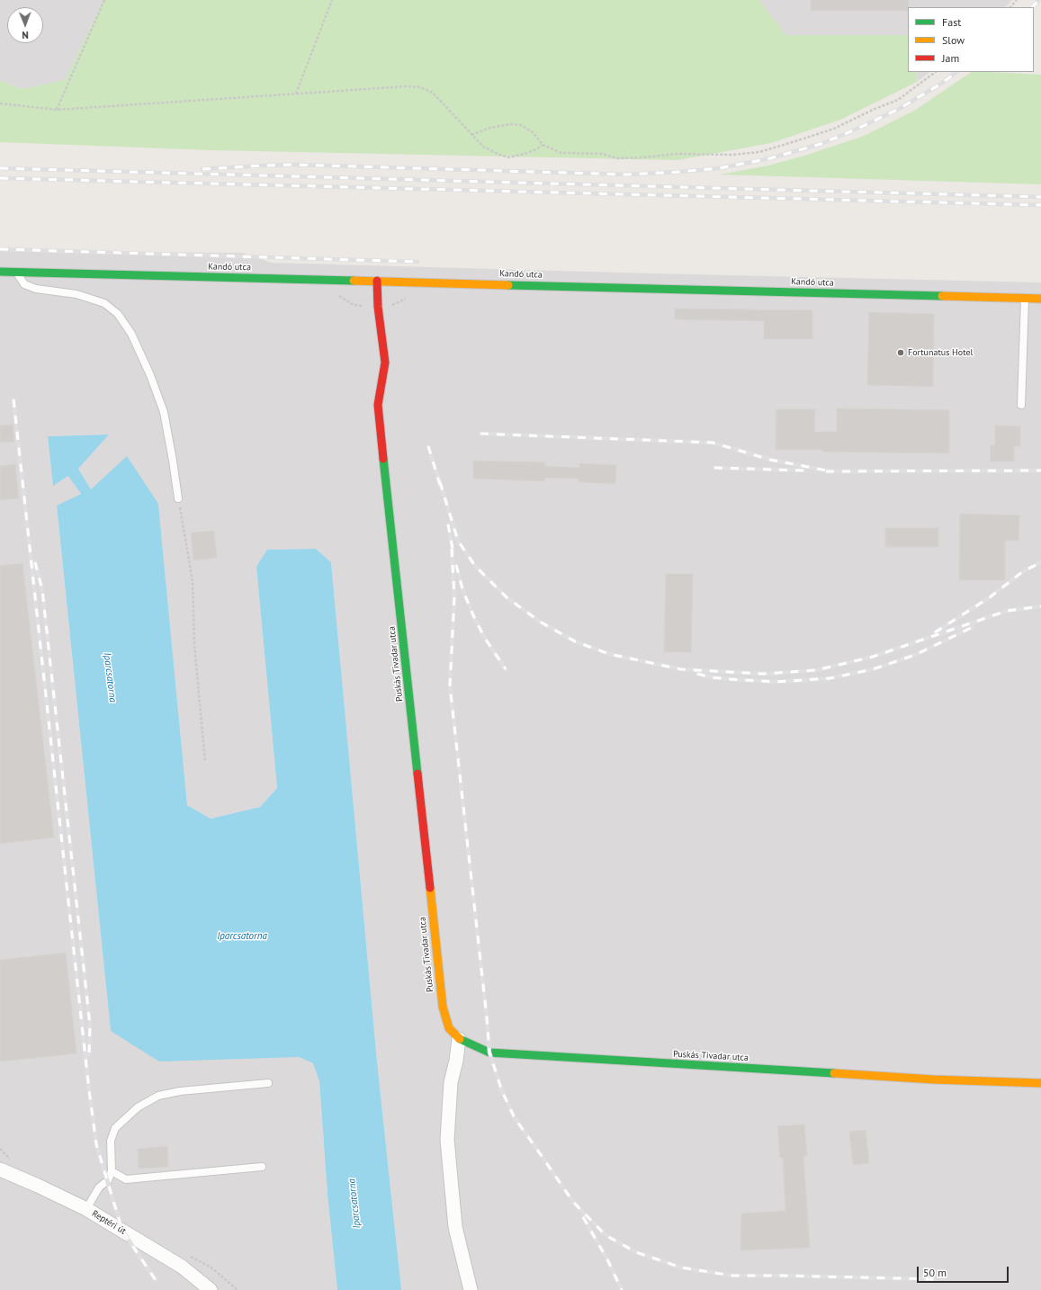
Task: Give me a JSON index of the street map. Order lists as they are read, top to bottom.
{
  "streets": {
    "street": ["Kandó utca", "Puskás Tivadar utca", "Reptéri út"]
  },
  "crossings": [
    ["Kandó utca", "Puskás Tivadar utca"]
  ],
  "water": ["Iparcsatorna"],
  "places": ["Fortunatus Hotel"],
  "legend": ["Fast", "Slow", "Jam"],
  "scale_bar": "50 m",
  "north": "bottom"
}
